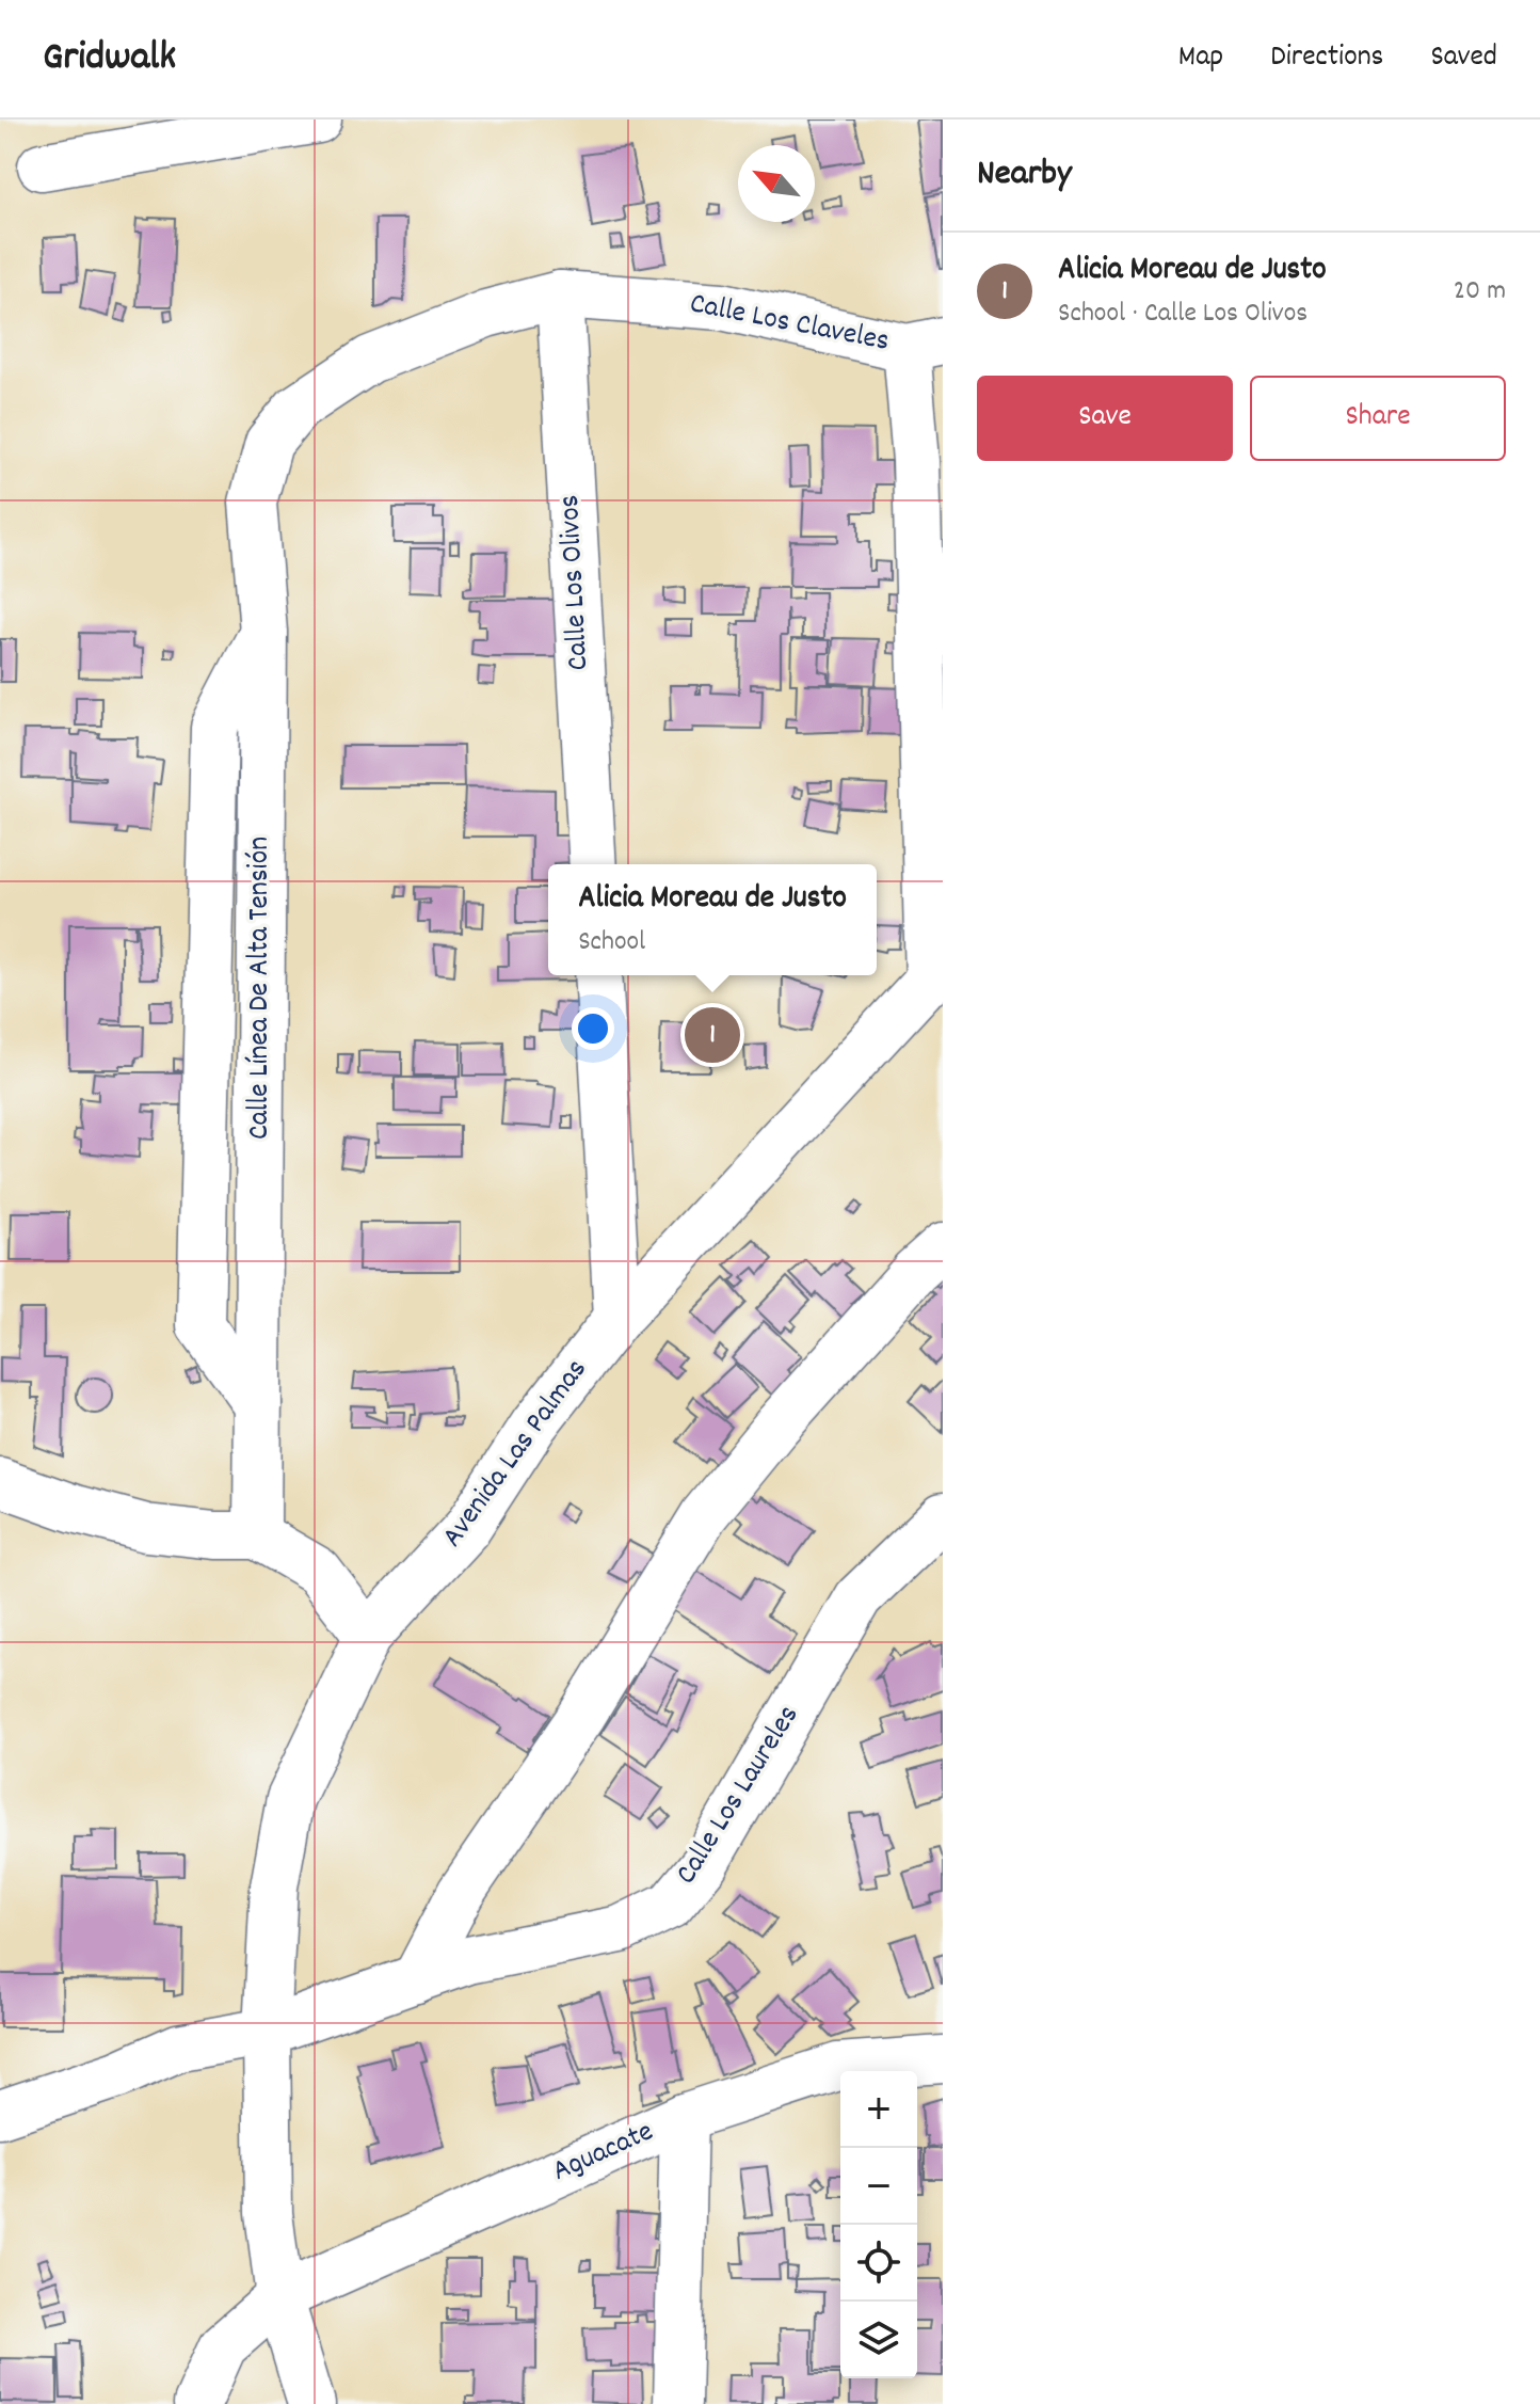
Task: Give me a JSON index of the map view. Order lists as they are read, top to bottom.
{
  "streets": {
    "street": [
      "Calle Los Claveles",
      "Calle Los Olivos",
      "Calle Línea De Alta Tensión",
      "Avenida Las Palmas",
      "Calle Los Laureles",
      "Aguacate"
    ]
  },
  "crossings": [
    ["Calle Los Claveles", "Calle Los Olivos"],
    ["Calle Los Claveles", "Calle Línea De Alta Tensión"],
    ["Avenida Las Palmas", "Calle Los Laureles"],
    ["Avenida Las Palmas", "Aguacate"]
  ],
  "north": "top left",
  "page": {
    "header": "Gridwalk",
    "nav": ["Map", "Directions", "Saved"],
    "heading": "Nearby",
    "list": [
      {
        "mark": "1",
        "name": "Alicia Moreau de Justo",
        "note": "School · Calle Los Olivos",
        "value": "20 m"
      }
    ],
    "buttons": ["Save", "Share"],
    "popup": ["Alicia Moreau de Justo", "School"],
    "pins": "1",
    "map_buttons": ["+", "−"]
  }
}
